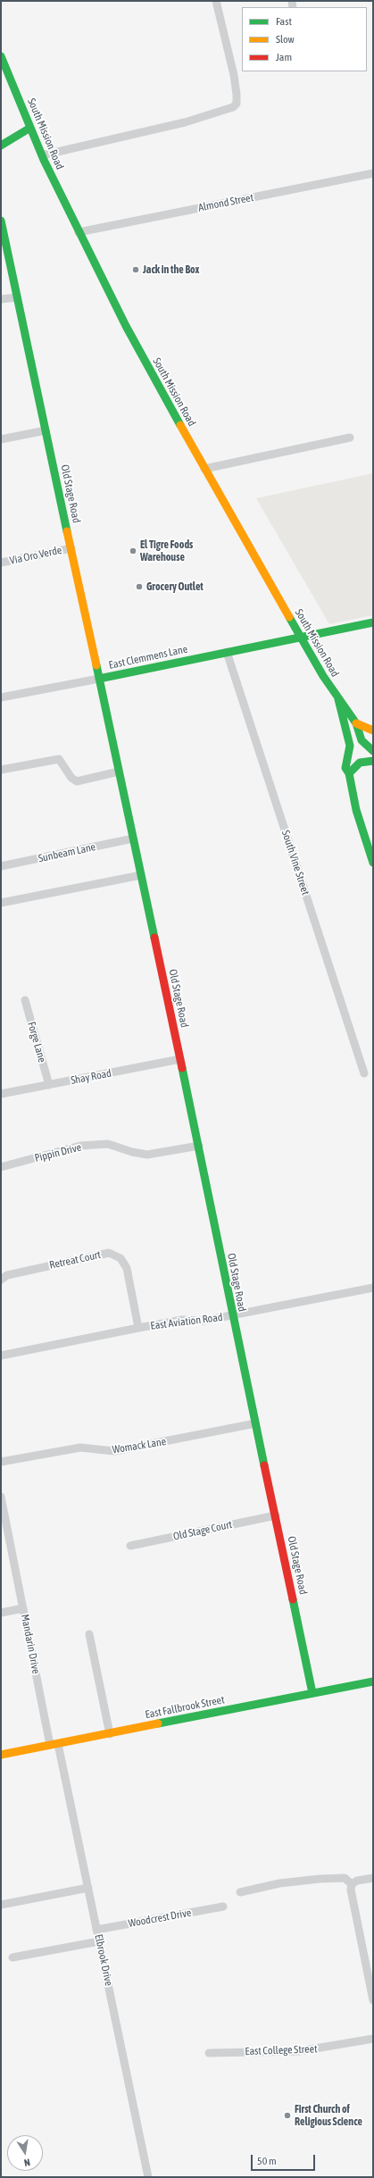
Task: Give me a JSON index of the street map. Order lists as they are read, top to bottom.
{
  "streets": {
    "street": [
      "South Mission Road",
      "Almond Street",
      "Old Stage Road",
      "Via Oro Verde",
      "East Clemmens Lane",
      "Sunbeam Lane",
      "South Vine Street",
      "Forge Lane",
      "Shay Road",
      "Pippin Drive",
      "Retreat Court",
      "East Aviation Road",
      "Womack Lane",
      "Old Stage Court",
      "Mandarin Drive",
      "East Fallbrook Street",
      "Woodcrest Drive",
      "Elbrook Drive",
      "East College Street"
    ]
  },
  "crossings": [
    ["South Mission Road", "Almond Street"],
    ["South Mission Road", "East Clemmens Lane"],
    ["Old Stage Road", "Via Oro Verde"],
    ["Old Stage Road", "East Clemmens Lane"],
    ["Old Stage Road", "Sunbeam Lane"],
    ["Old Stage Road", "Shay Road"],
    ["Old Stage Road", "Pippin Drive"],
    ["Old Stage Road", "East Aviation Road"],
    ["Old Stage Road", "Womack Lane"],
    ["Old Stage Road", "Old Stage Court"],
    ["Old Stage Road", "East Fallbrook Street"],
    ["East Clemmens Lane", "South Vine Street"],
    ["Forge Lane", "Shay Road"],
    ["Retreat Court", "East Aviation Road"],
    ["Mandarin Drive", "East Fallbrook Street"],
    ["Mandarin Drive", "Elbrook Drive"],
    ["East Fallbrook Street", "Elbrook Drive"],
    ["Woodcrest Drive", "Elbrook Drive"]
  ],
  "places": [
    "Jack in the Box",
    "El Tigre Foods Warehouse",
    "Grocery Outlet",
    "First Church of Religious Science"
  ],
  "legend": ["Fast", "Slow", "Jam"],
  "scale_bar": "50 m",
  "north": "bottom"
}
